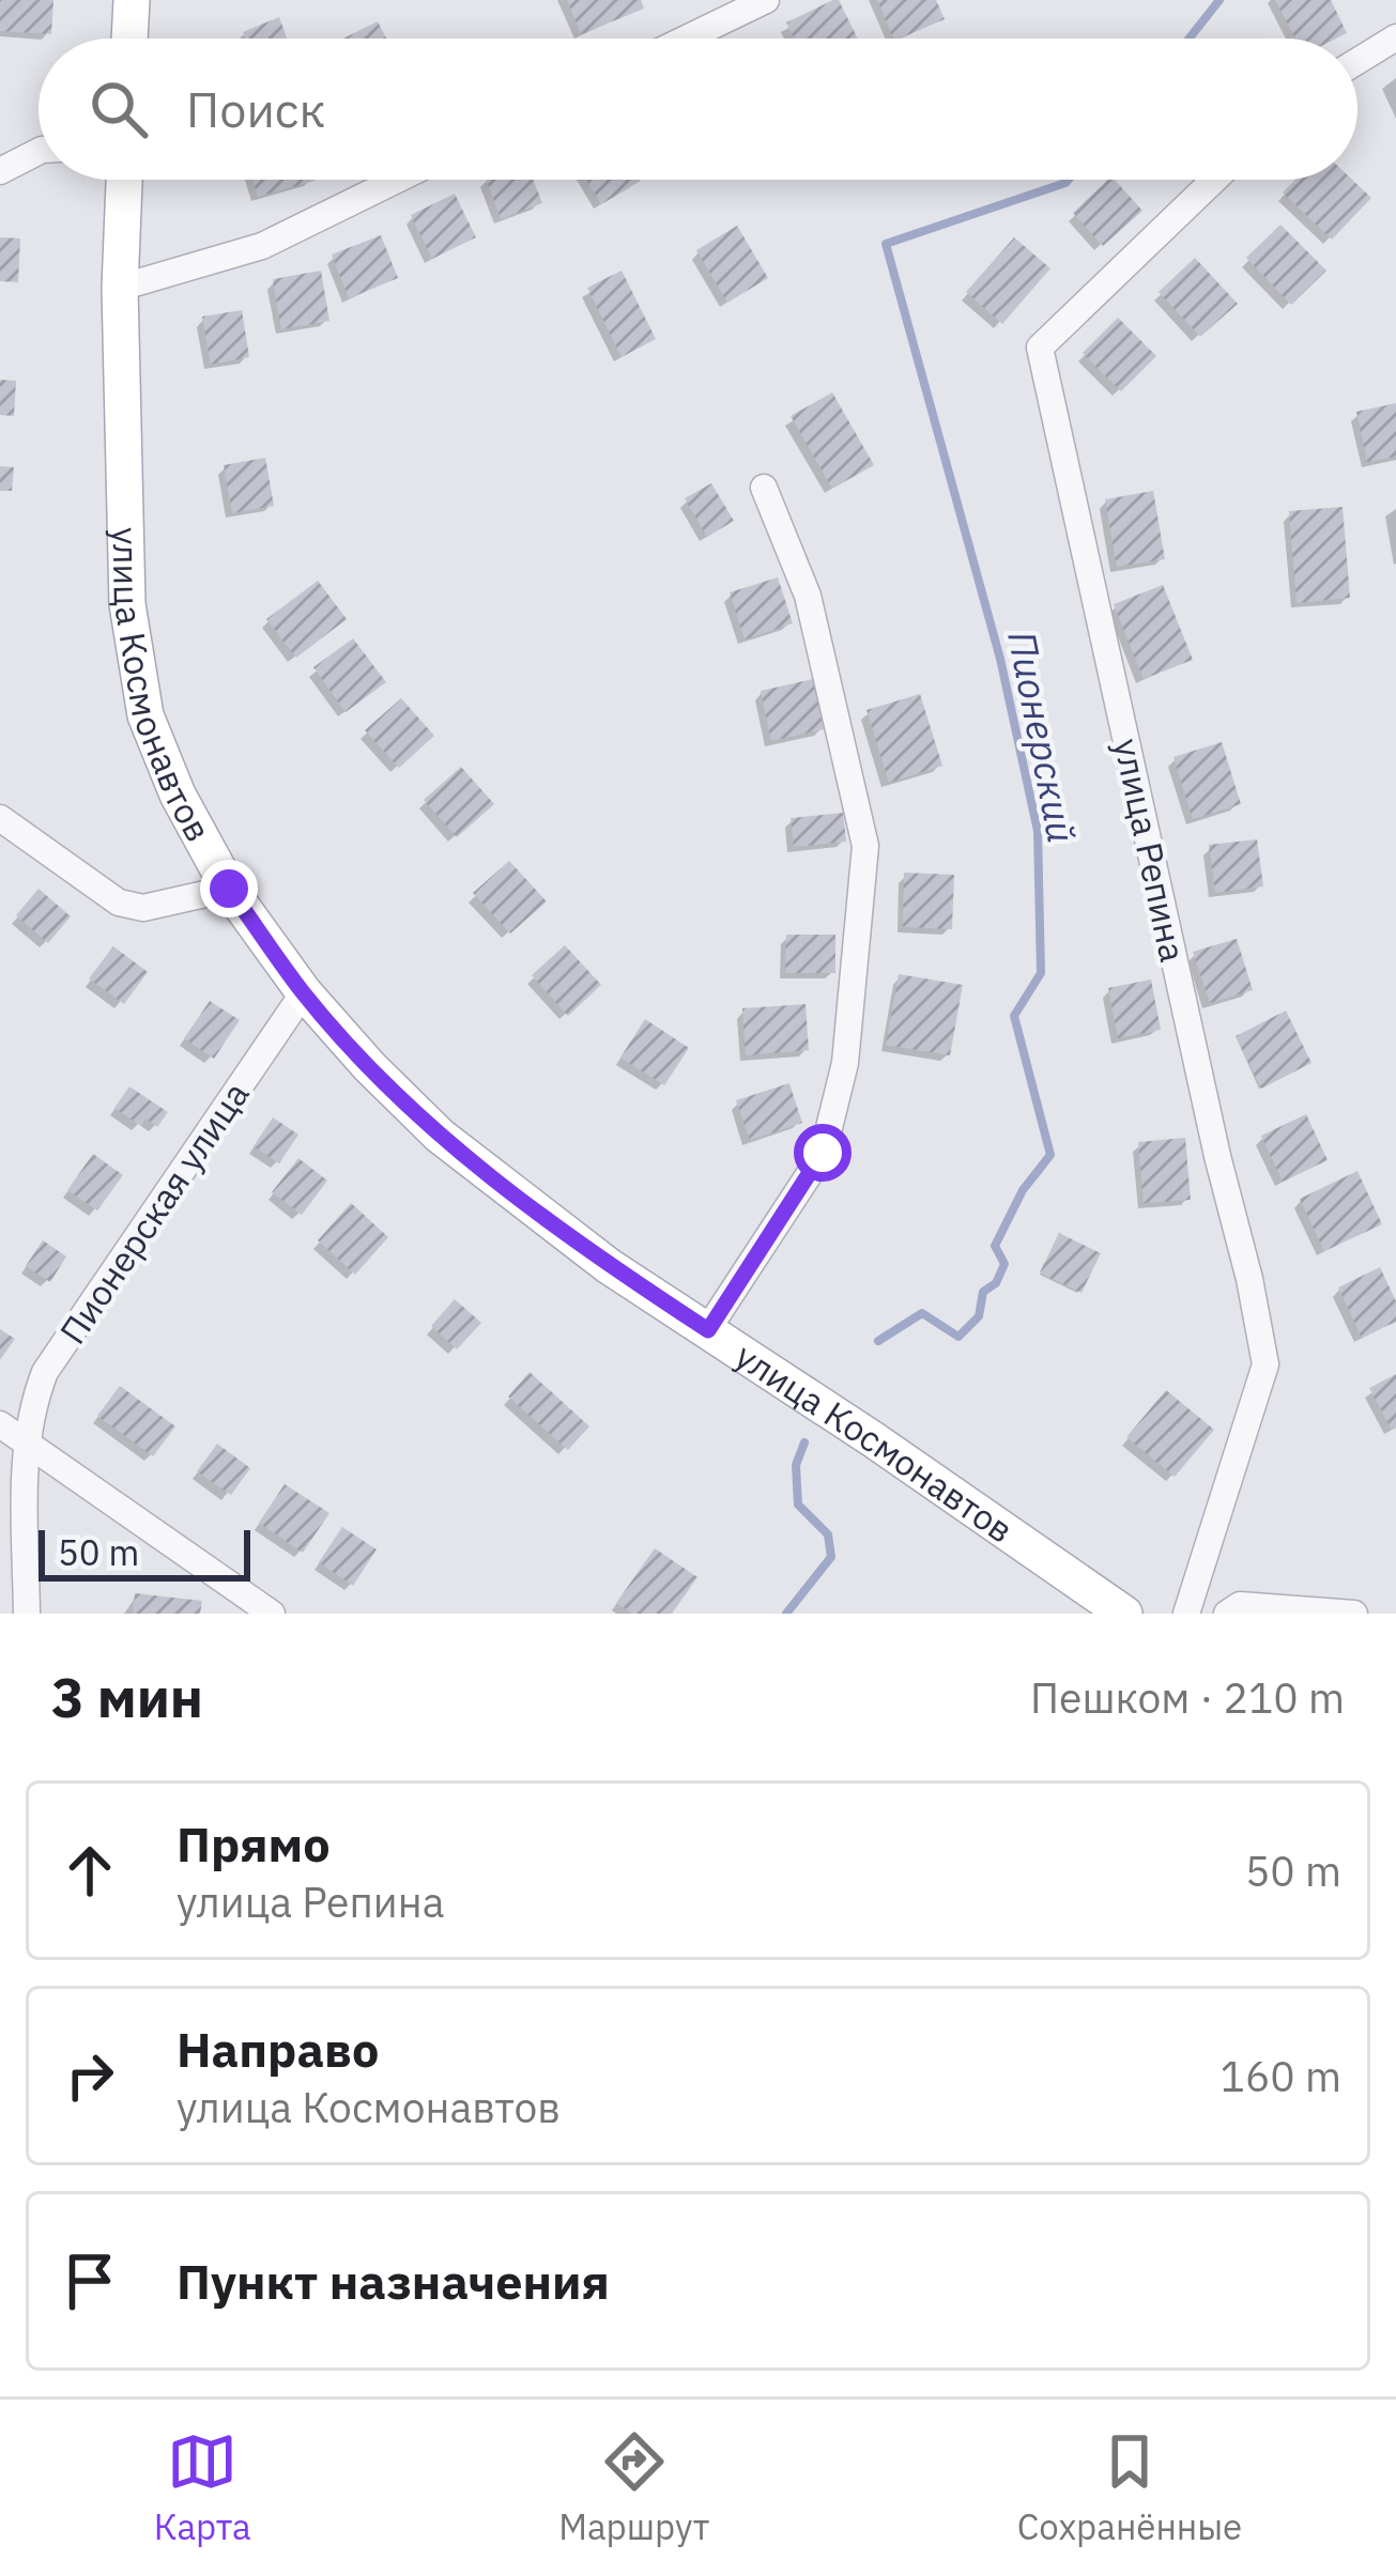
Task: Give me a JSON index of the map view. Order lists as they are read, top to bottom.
{
  "streets": {
    "main road": ["улица Космонавтов"],
    "street": ["улица Репина", "Пионерская улица"]
  },
  "crossings": [
    ["улица Космонавтов", "Пионерская улица"]
  ],
  "water": ["Пионерский"],
  "scale_bar": "50 m",
  "page": {
    "search": "Поиск",
    "scale": "50 m",
    "heading": ["3 мин", "Пешком · 210 m"],
    "list": [
      ["Прямо", "улица Репина", "50 m"],
      ["Направо", "улица Космонавтов", "160 m"],
      "Пункт назначения"
    ],
    "nav": ["Карта", "Маршрут", "Сохранённые"]
  }
}
